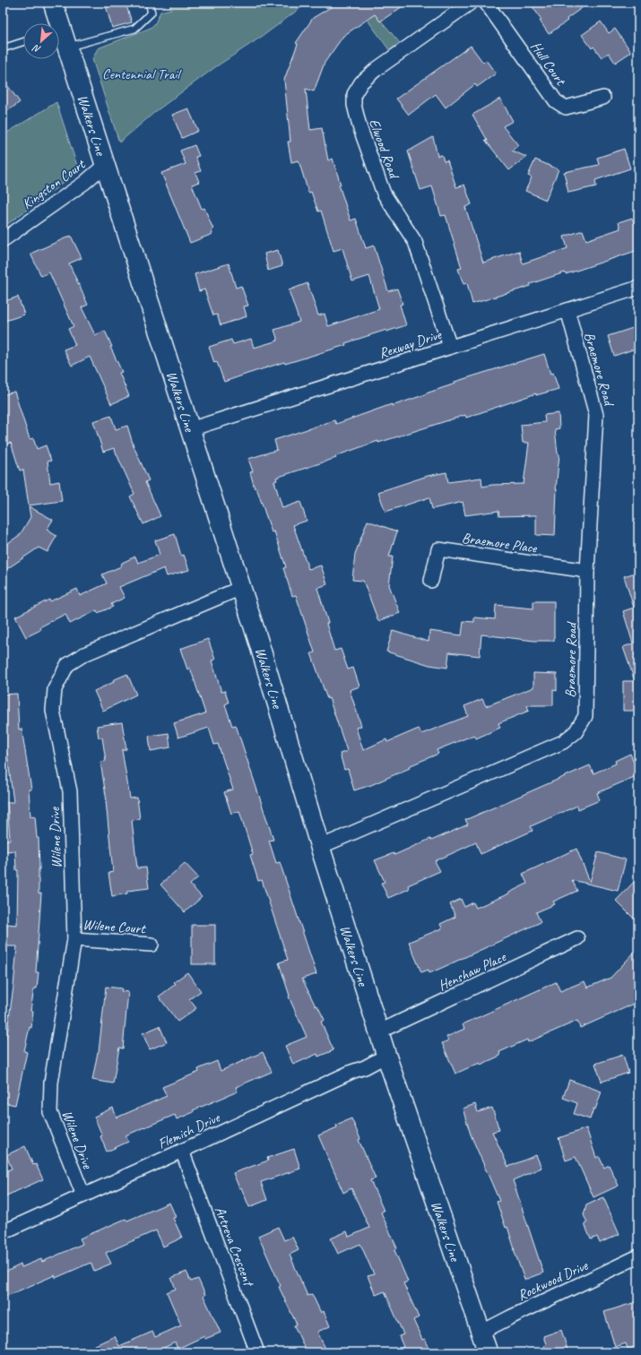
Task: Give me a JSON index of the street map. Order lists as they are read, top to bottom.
{
  "streets": {
    "main road": ["Walkers Line"],
    "street": [
      "Hull Court",
      "Elwood Road",
      "Kingston Court",
      "Rexway Drive",
      "Braemore Road",
      "Braemore Place",
      "Wilene Drive",
      "Wilene Court",
      "Henshaw Place",
      "Flemish Drive",
      "Artreva Crescent",
      "Rockwood Drive"
    ]
  },
  "crossings": [
    ["Walkers Line", "Kingston Court"],
    ["Walkers Line", "Rexway Drive"],
    ["Walkers Line", "Braemore Road"],
    ["Walkers Line", "Wilene Drive"],
    ["Walkers Line", "Henshaw Place"],
    ["Walkers Line", "Flemish Drive"],
    ["Walkers Line", "Rockwood Drive"],
    ["Elwood Road", "Rexway Drive"],
    ["Rexway Drive", "Braemore Road"],
    ["Braemore Road", "Braemore Place"],
    ["Wilene Drive", "Wilene Court"],
    ["Wilene Drive", "Flemish Drive"],
    ["Flemish Drive", "Artreva Crescent"]
  ],
  "parks": ["Centennial Trail"],
  "north": "bottom left"
}
